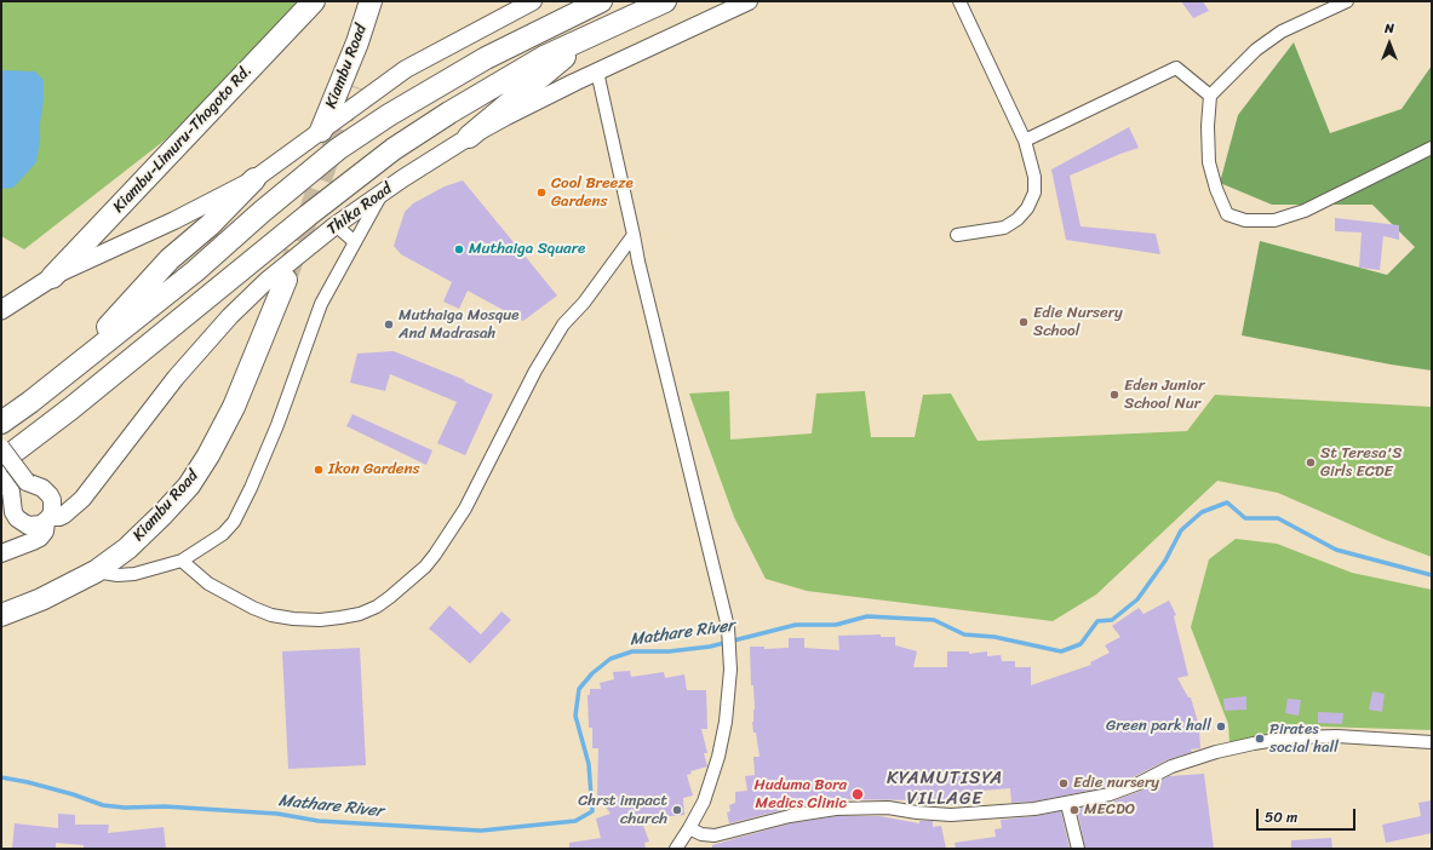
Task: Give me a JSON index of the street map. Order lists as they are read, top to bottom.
{
  "streets": {
    "highway": ["Kiambu Road", "Kiambu-Limuru-Thogoto Rd.", "Thika Road"]
  },
  "districts": ["KYAMUTISYA VILLAGE"],
  "water": ["Mathare River"],
  "places": [
    "Cool Breeze Gardens",
    "Muthaiga Square",
    "Edie Nursery School",
    "Muthaiga Mosque And Madrasah",
    "Eden Junior School Nur",
    "St Teresa'S Girls ECDE",
    "Ikon Gardens",
    "Green park hall",
    "Pirates social hall",
    "Edie nursery",
    "Huduma Bora Medics Clinic",
    "Chrst impact church",
    "MECDO"
  ],
  "scale_bar": "50 m",
  "north": "top"
}
